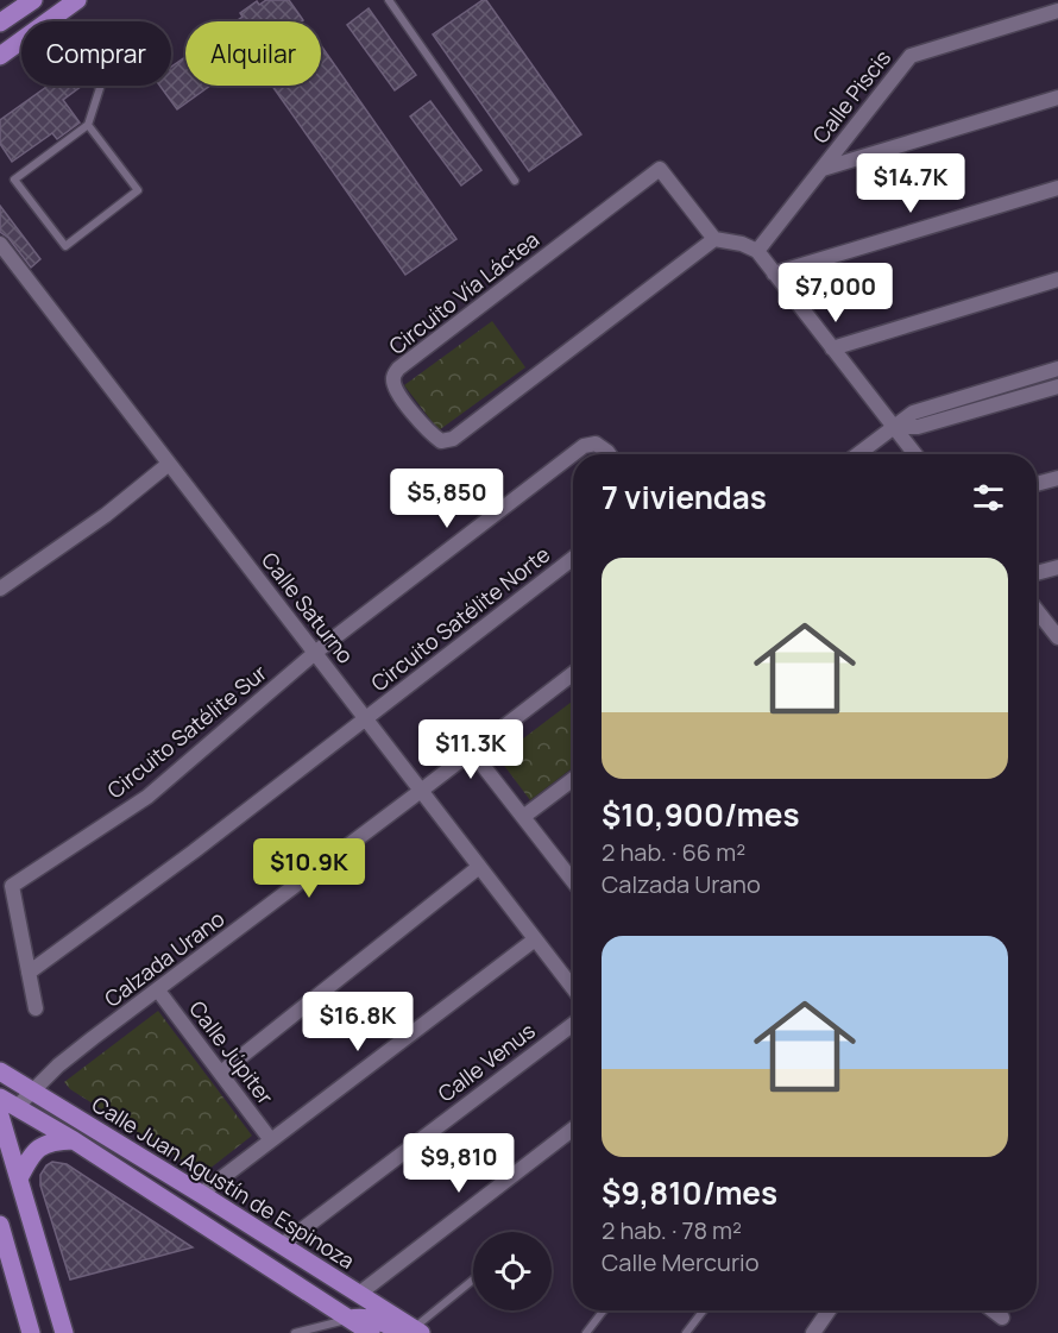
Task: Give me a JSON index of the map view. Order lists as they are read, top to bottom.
{
  "streets": {
    "main road": ["Calle Juan Agustín de Espinoza"],
    "street": [
      "Calle Piscis",
      "Circuito Vía Láctea",
      "Calle Saturno",
      "Circuito Satélite Norte",
      "Circuito Satélite Sur",
      "Calzada Urano",
      "Calle Júpiter",
      "Calle Venus"
    ]
  },
  "crossings": [
    ["Calle Saturno", "Circuito Satélite Norte"],
    ["Calle Saturno", "Circuito Satélite Sur"],
    ["Calle Saturno", "Calzada Urano"],
    ["Calzada Urano", "Calle Júpiter"],
    ["Calzada Urano", "Calle Juan Agustín de Espinoza"],
    ["Calle Venus", "Calle Juan Agustín de Espinoza"]
  ],
  "page": {
    "chip": ["Comprar", "Alquilar"],
    "price": [
      "$14.7K",
      "$7,000",
      "$5,850",
      "$11.3K",
      "$10.9K",
      "$16.8K",
      "$9,810"
    ],
    "heading": "7 viviendas",
    "list": [
      {
        "name": "$10,900/mes",
        "note": "2 hab. · 66 m² · Calzada Urano"
      },
      {
        "name": "$9,810/mes",
        "note": "2 hab. · 78 m² · Calle Mercurio"
      }
    ]
  }
}
